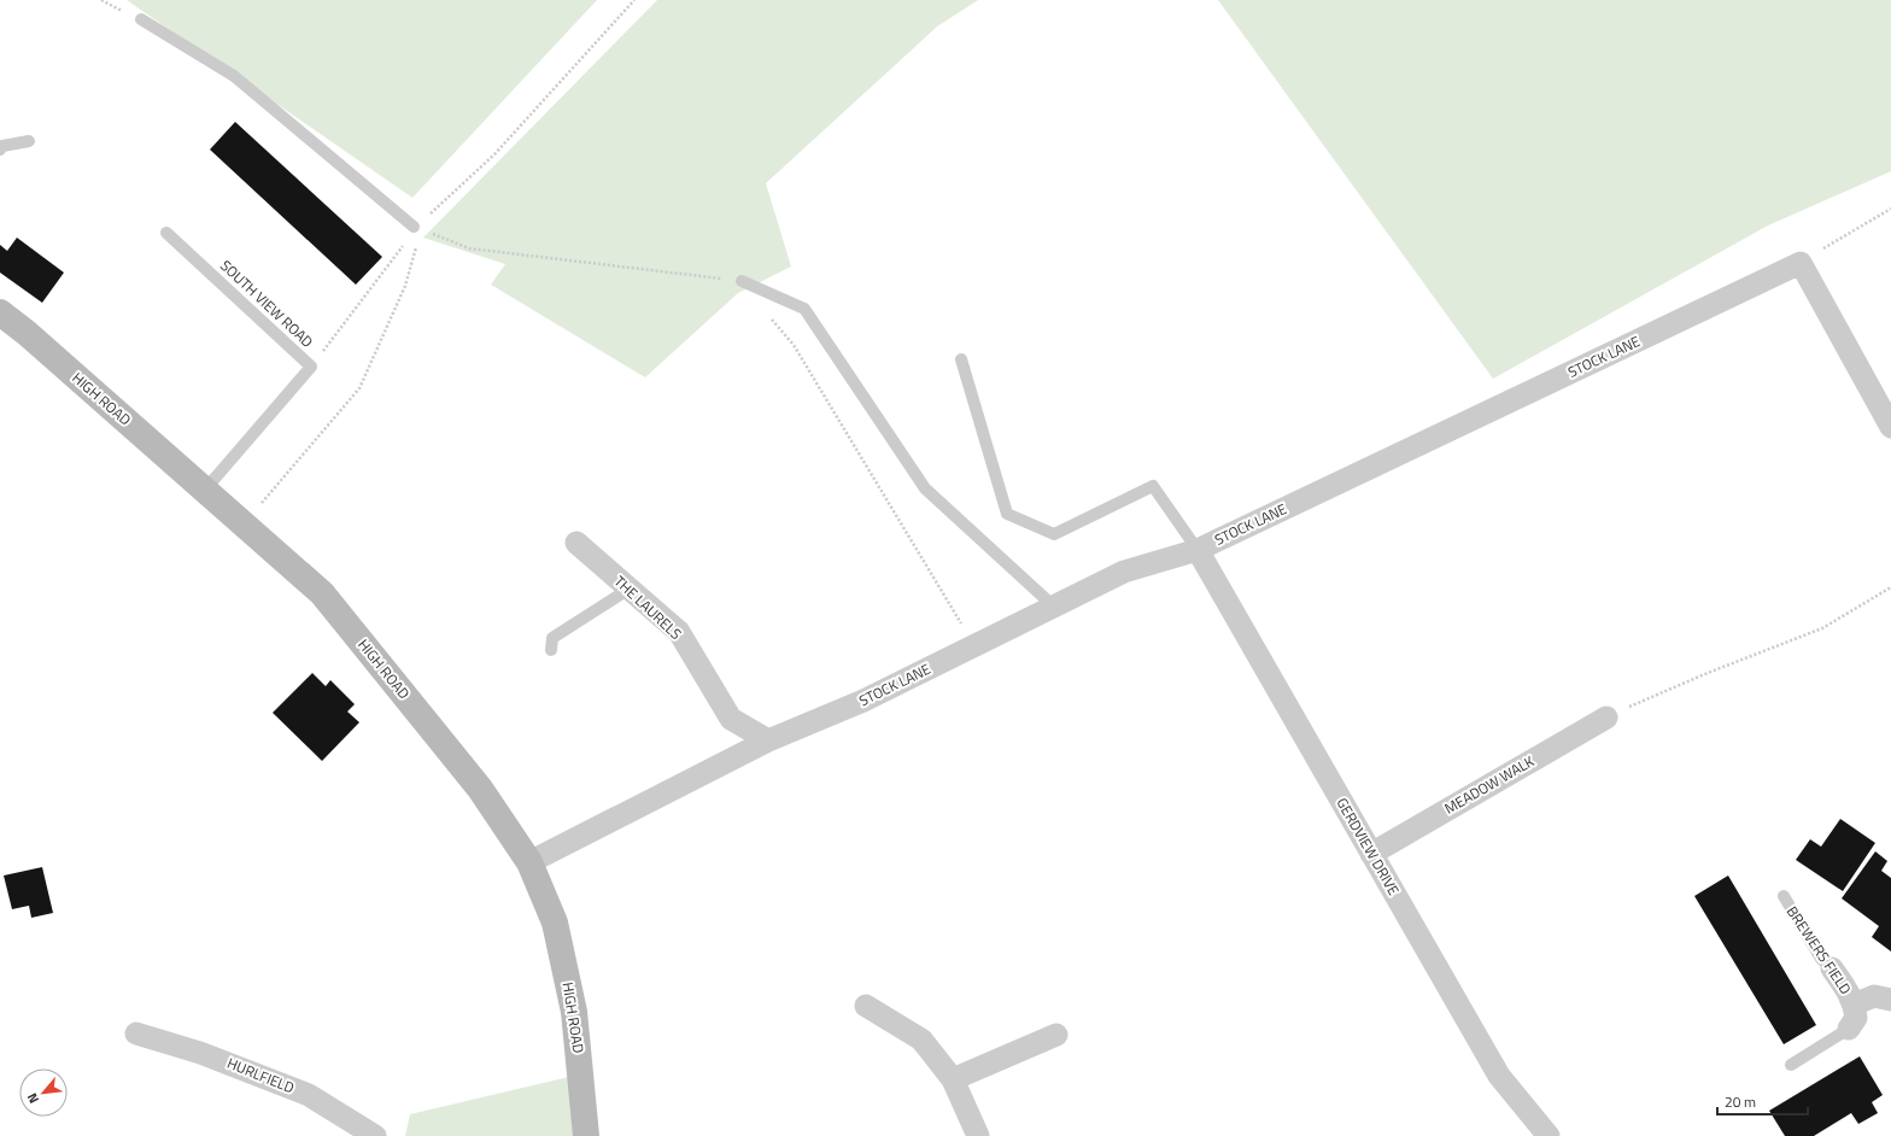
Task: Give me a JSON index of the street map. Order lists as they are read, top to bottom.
{
  "streets": {
    "main road": ["HIGH ROAD"],
    "street": [
      "STOCK LANE",
      "THE LAURELS",
      "MEADOW WALK",
      "GERDVIEW DRIVE",
      "BREWERS FIELD",
      "HURLFIELD"
    ],
    "lane": ["SOUTH VIEW ROAD"]
  },
  "crossings": [
    ["SOUTH VIEW ROAD", "HIGH ROAD"],
    ["STOCK LANE", "HIGH ROAD"],
    ["STOCK LANE", "THE LAURELS"],
    ["STOCK LANE", "GERDVIEW DRIVE"],
    ["MEADOW WALK", "GERDVIEW DRIVE"]
  ],
  "scale_bar": "20 m",
  "north": "bottom left"
}
